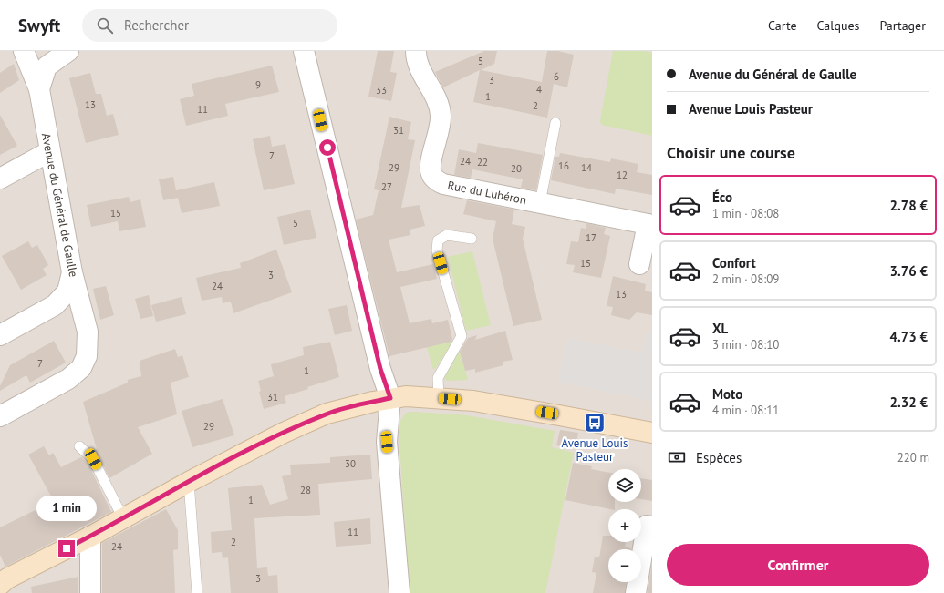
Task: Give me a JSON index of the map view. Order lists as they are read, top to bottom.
{
  "streets": {
    "street": ["Rue du Lubéron", "Avenue du Général de Gaulle"]
  },
  "places": {
    "bus stop": ["Avenue Louis Pasteur"]
  },
  "house_numbers": [
    "5",
    "6",
    "3",
    "9",
    "4",
    "33",
    "1",
    "13",
    "2",
    "11",
    "31",
    "7",
    "24",
    "22",
    "16",
    "29",
    "14",
    "20",
    "12",
    "27",
    "15",
    "5",
    "17",
    "15",
    "3",
    "24",
    "13",
    "7",
    "1",
    "31",
    "29",
    "30",
    "28",
    "1",
    "11",
    "2",
    "24",
    "3"
  ],
  "page": {
    "header": "Swyft",
    "search": "Rechercher",
    "nav": ["Carte", "Calques", "Partager"],
    "banner": ["Avenue du Général de Gaulle", "Avenue Louis Pasteur"],
    "heading": "Choisir une course",
    "list": [
      {
        "name": "Éco",
        "note": "1 min · 08:08",
        "value": "2.78 €"
      },
      {
        "name": "Confort",
        "note": "2 min · 08:09",
        "value": "3.76 €"
      },
      {
        "name": "XL",
        "note": "3 min · 08:10",
        "value": "4.73 €"
      },
      {
        "name": "Moto",
        "note": "4 min · 08:11",
        "value": "2.32 €"
      }
    ],
    "pay": ["Espèces", "220 m"],
    "map_buttons": ["+", "−"],
    "bubble": "1 min",
    "buttons": "Confirmer"
  }
}
